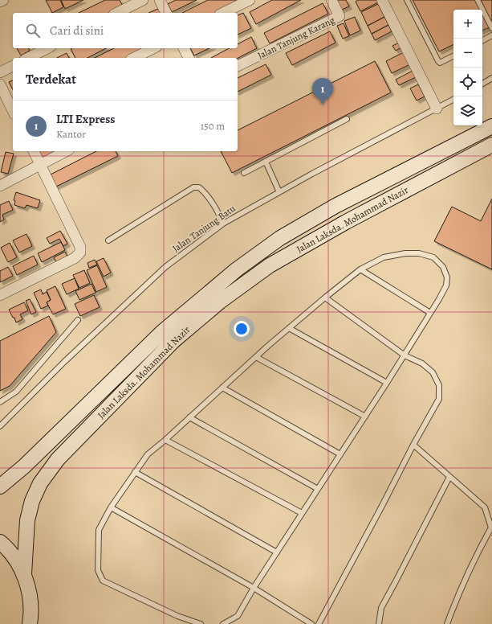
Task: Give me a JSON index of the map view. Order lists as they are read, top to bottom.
{
  "streets": {
    "main road": ["Jalan Laksda. Mohammad Nazir"],
    "street": ["Jalan Tanjung Karang"],
    "lane": ["Jalan Tanjung Batu"]
  },
  "page": {
    "map_buttons": ["+", "−"],
    "search": "Cari di sini",
    "heading": "Terdekat",
    "pins": "1",
    "list": [
      {
        "mark": "1",
        "name": "LTI Express",
        "note": "Kantor",
        "value": "150 m"
      }
    ]
  }
}
